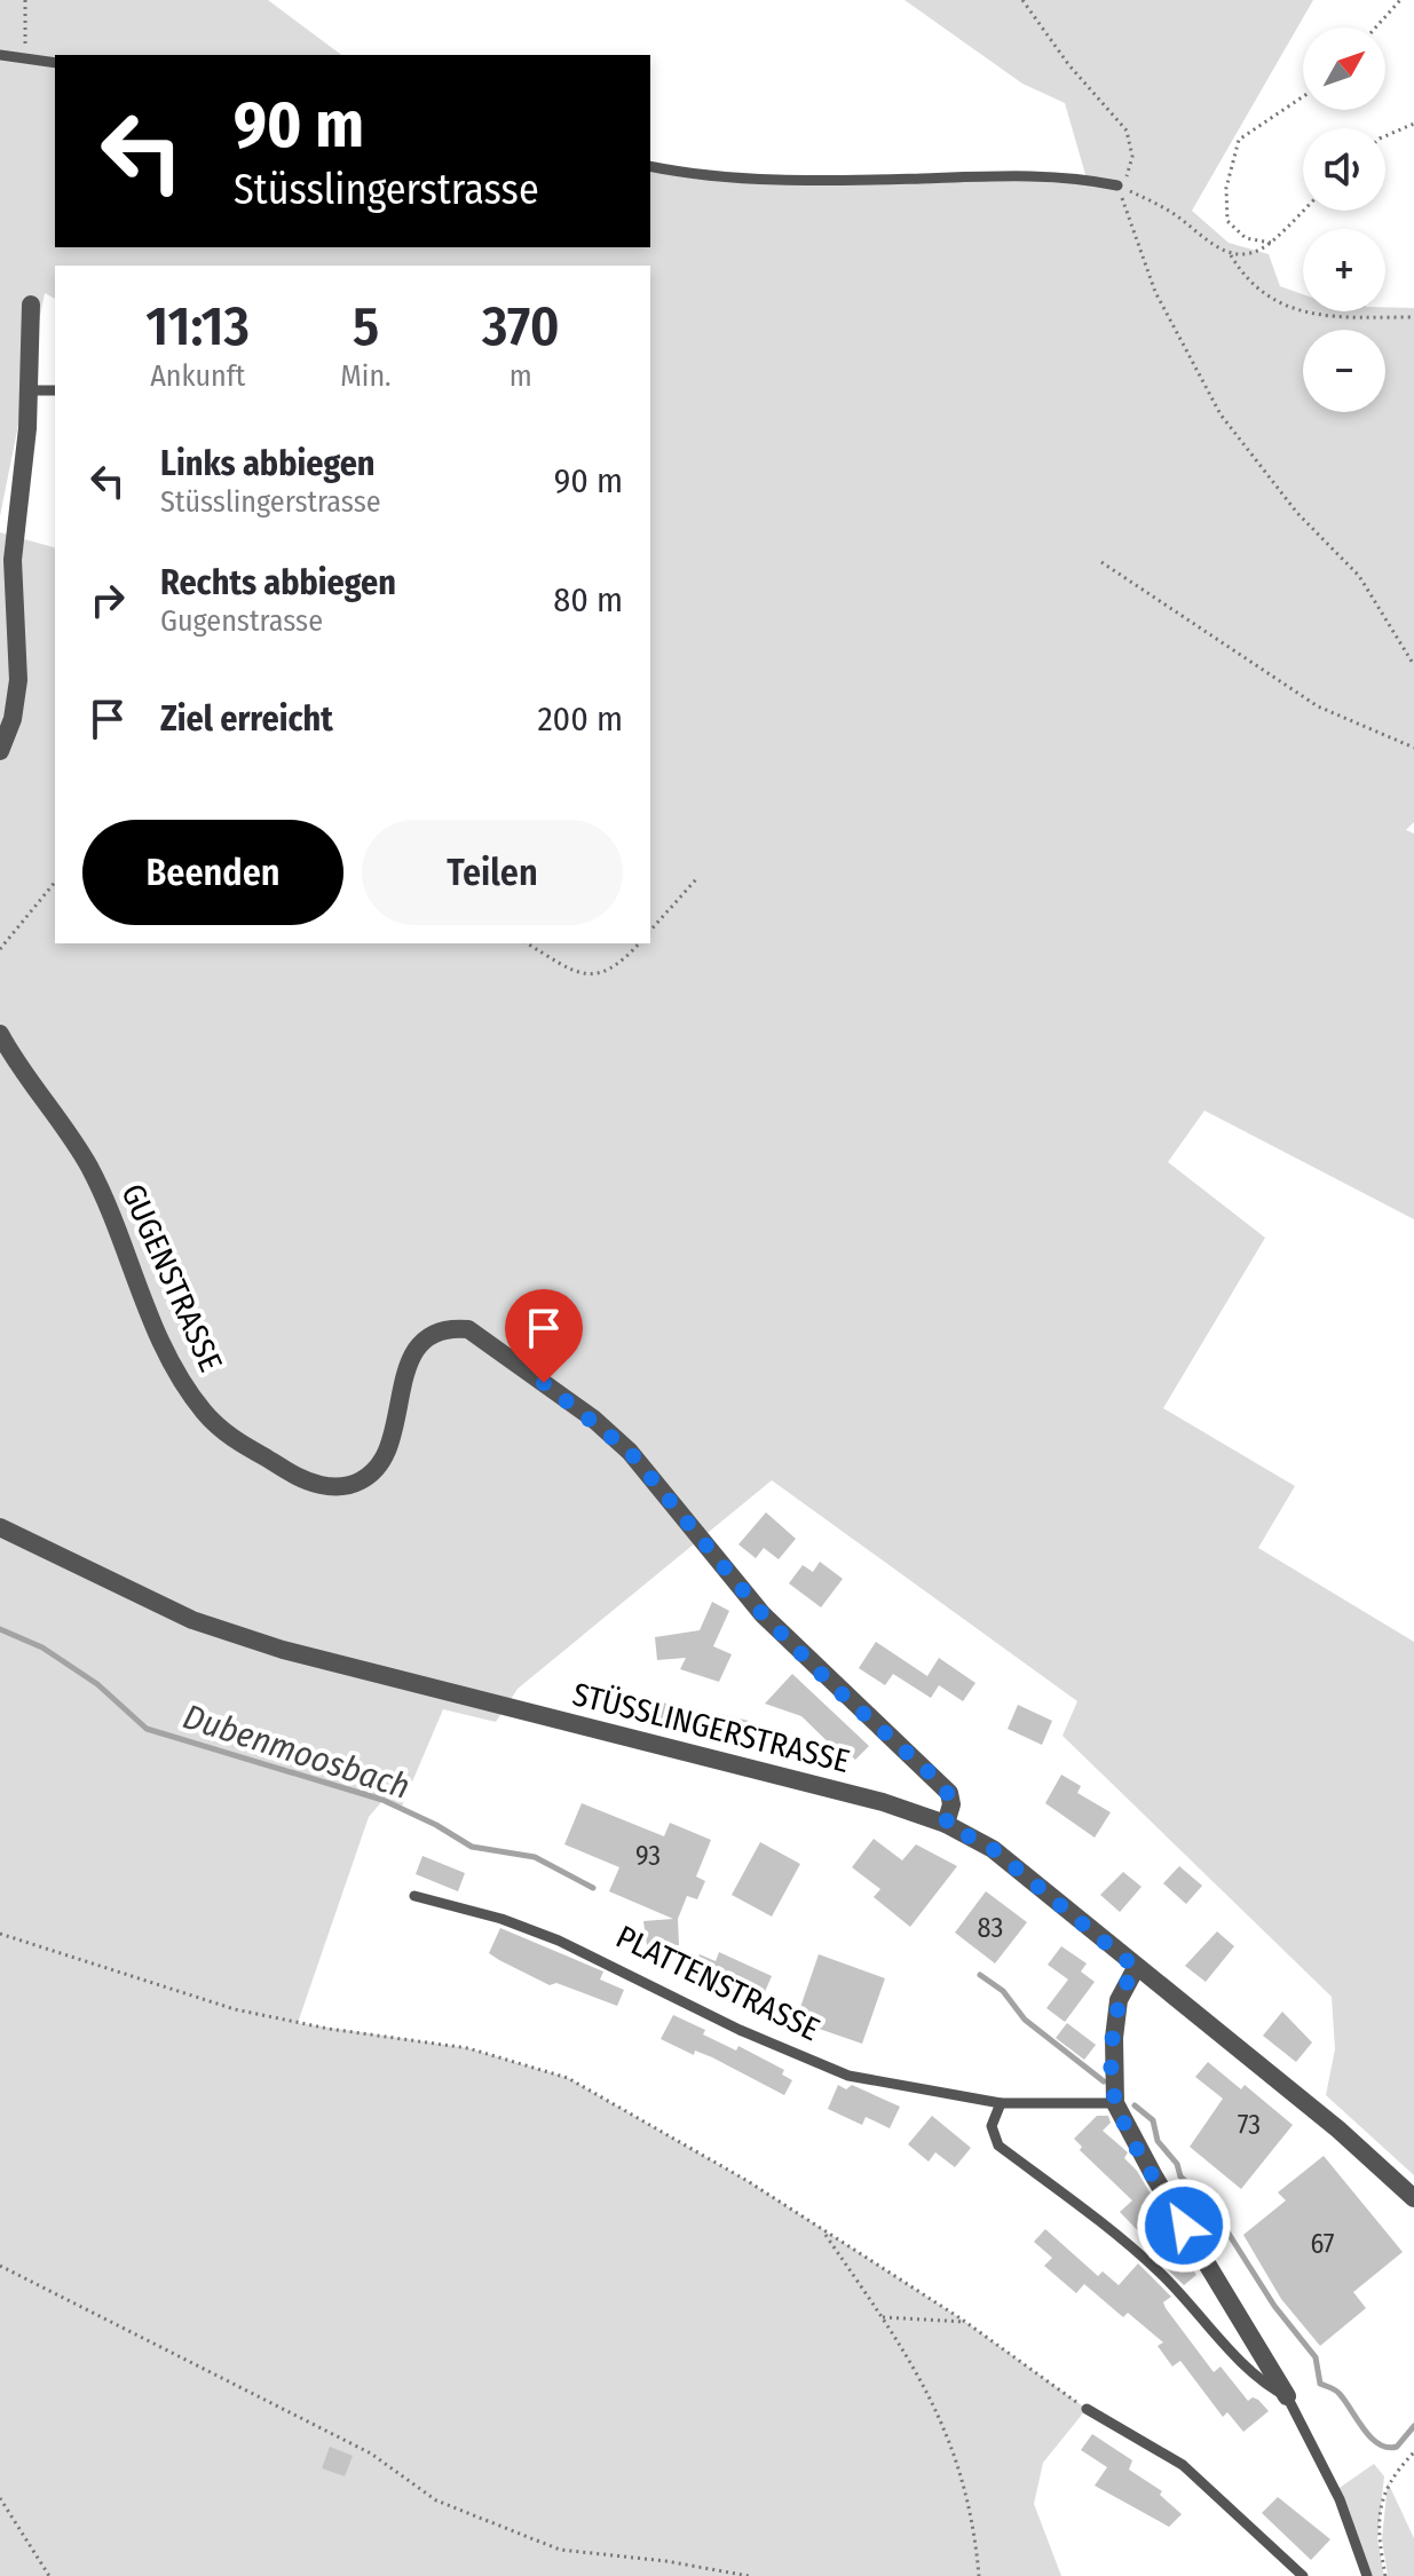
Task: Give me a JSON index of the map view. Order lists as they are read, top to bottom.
{
  "streets": {
    "street": ["GUGENSTRASSE", "STÜSSLINGERSTRASSE"],
    "lane": ["PLATTENSTRASSE"]
  },
  "crossings": [
    ["GUGENSTRASSE", "STÜSSLINGERSTRASSE"]
  ],
  "water": ["Dubenmoosbach"],
  "house_numbers": [
    "93",
    "83",
    "73",
    "67"
  ],
  "north": "top right",
  "page": {
    "map_buttons": ["+", "−"],
    "turn": ["90 m", "Stüsslingerstrasse"],
    "eta": [
      "11:13",
      "Ankunft",
      "5",
      "Min.",
      "370",
      "m"
    ],
    "list": [
      {
        "name": "Links abbiegen",
        "note": "Stüsslingerstrasse",
        "value": "90 m"
      },
      {
        "name": "Rechts abbiegen",
        "note": "Gugenstrasse",
        "value": "80 m"
      },
      {
        "name": "Ziel erreicht",
        "value": "200 m"
      }
    ],
    "buttons": ["Beenden", "Teilen"]
  }
}
